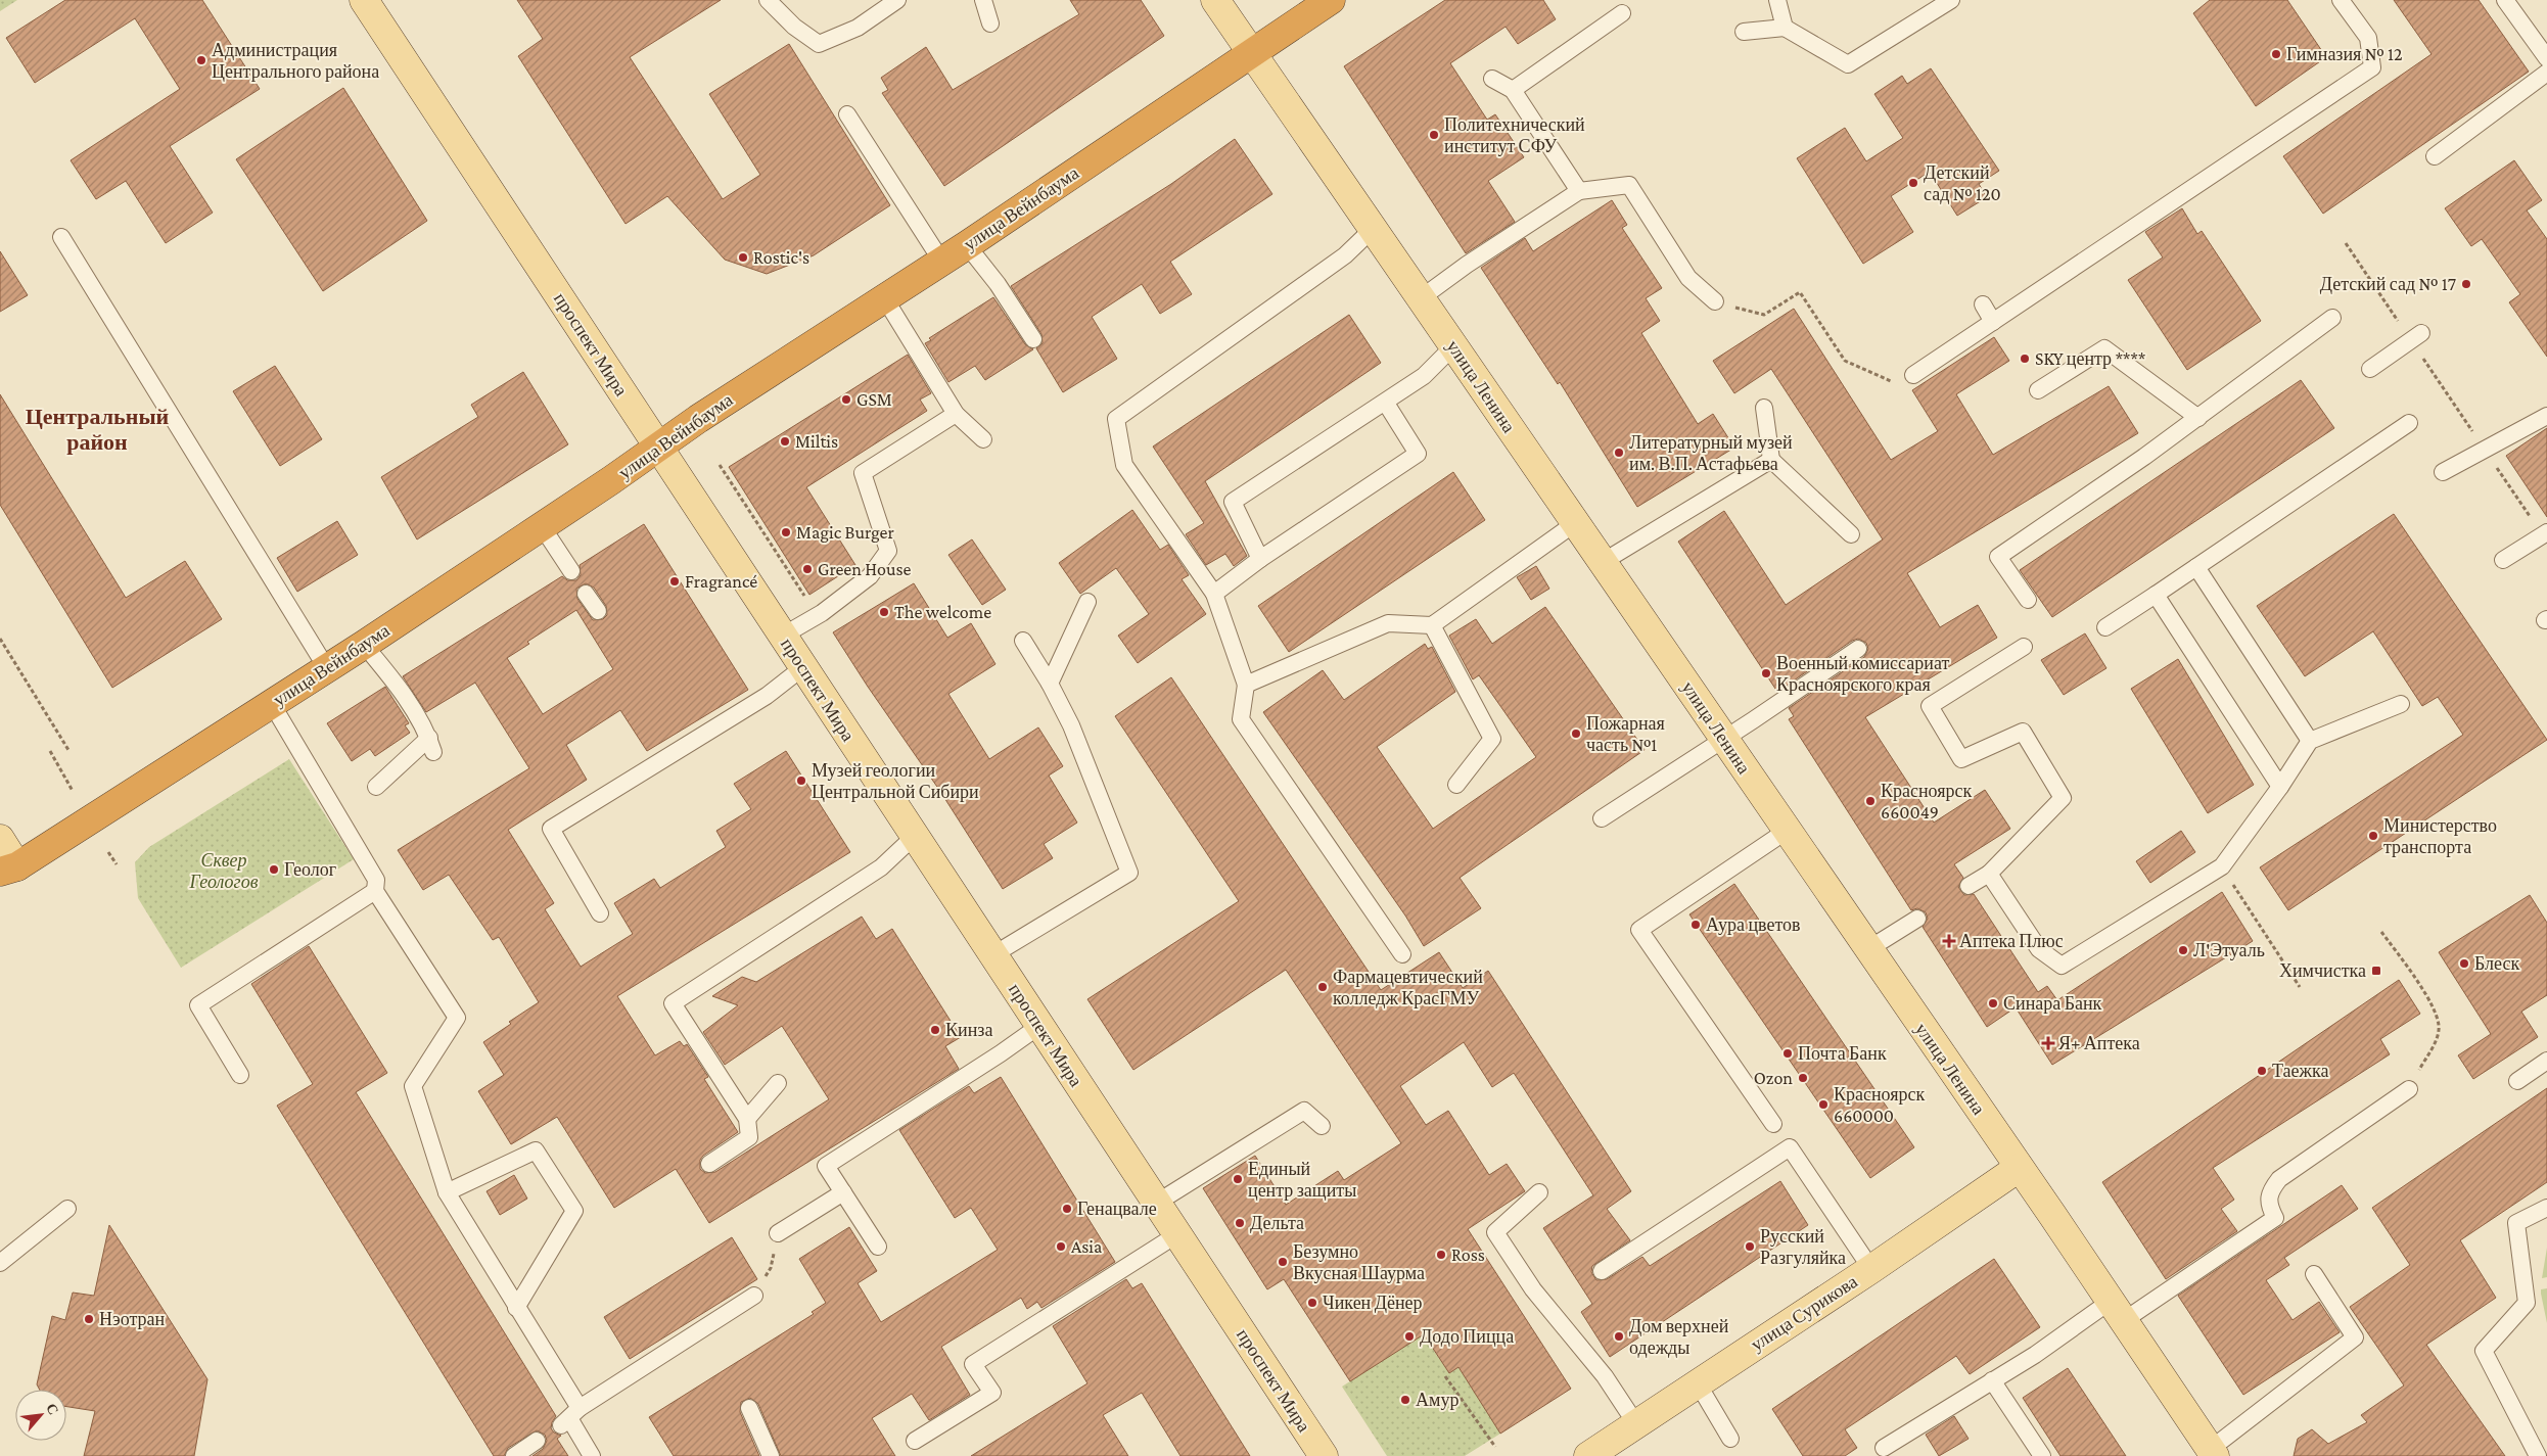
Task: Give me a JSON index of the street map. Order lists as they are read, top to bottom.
{
  "streets": {
    "highway": ["улица Вейнбаума"],
    "main road": ["проспект Мира", "улица Ленина", "улица Сурикова"]
  },
  "crossings": [
    ["улица Вейнбаума", "проспект Мира"],
    ["улица Вейнбаума", "улица Ленина"],
    ["улица Ленина", "улица Сурикова"]
  ],
  "districts": ["Центральный район"],
  "parks": ["Сквер Геологов"],
  "places": {
    "other": [
      "Гимназия № 12",
      "Администрация Центрального района",
      "Политехнический институт СФУ",
      "Детский сад № 120",
      "Rostic's",
      "Детский сад № 17",
      "SKY центр ****",
      "GSM",
      "Miltis",
      "Литературный музей им. В.П. Астафьева",
      "Magic Burger",
      "Green House",
      "Fragrancé",
      "The welcome",
      "Военный комиссариат Красноярского края",
      "Пожарная часть №1",
      "Музей геологии Центральной Сибири",
      "Красноярск 660049",
      "Министерство транспорта",
      "Геолог",
      "Аура цветов",
      "Л'Этуаль",
      "Блеск",
      "Фармацевтический колледж КрасГМУ",
      "Синара Банк",
      "Кинза",
      "Почта Банк",
      "Таежка",
      "Ozon",
      "Красноярск 660000",
      "Единый центр защиты",
      "Генацвале",
      "Дельта",
      "Asia",
      "Русский Разгуляйка",
      "Ross",
      "Безумно Вкусная Шаурма",
      "Чикен Дёнер",
      "Нэотран",
      "Додо Пицца",
      "Дом верхней одежды",
      "Амур"
    ],
    "health": ["Аптека Плюс", "Я+ Аптека"],
    "transit": ["Химчистка"]
  },
  "north": "top right"
}
